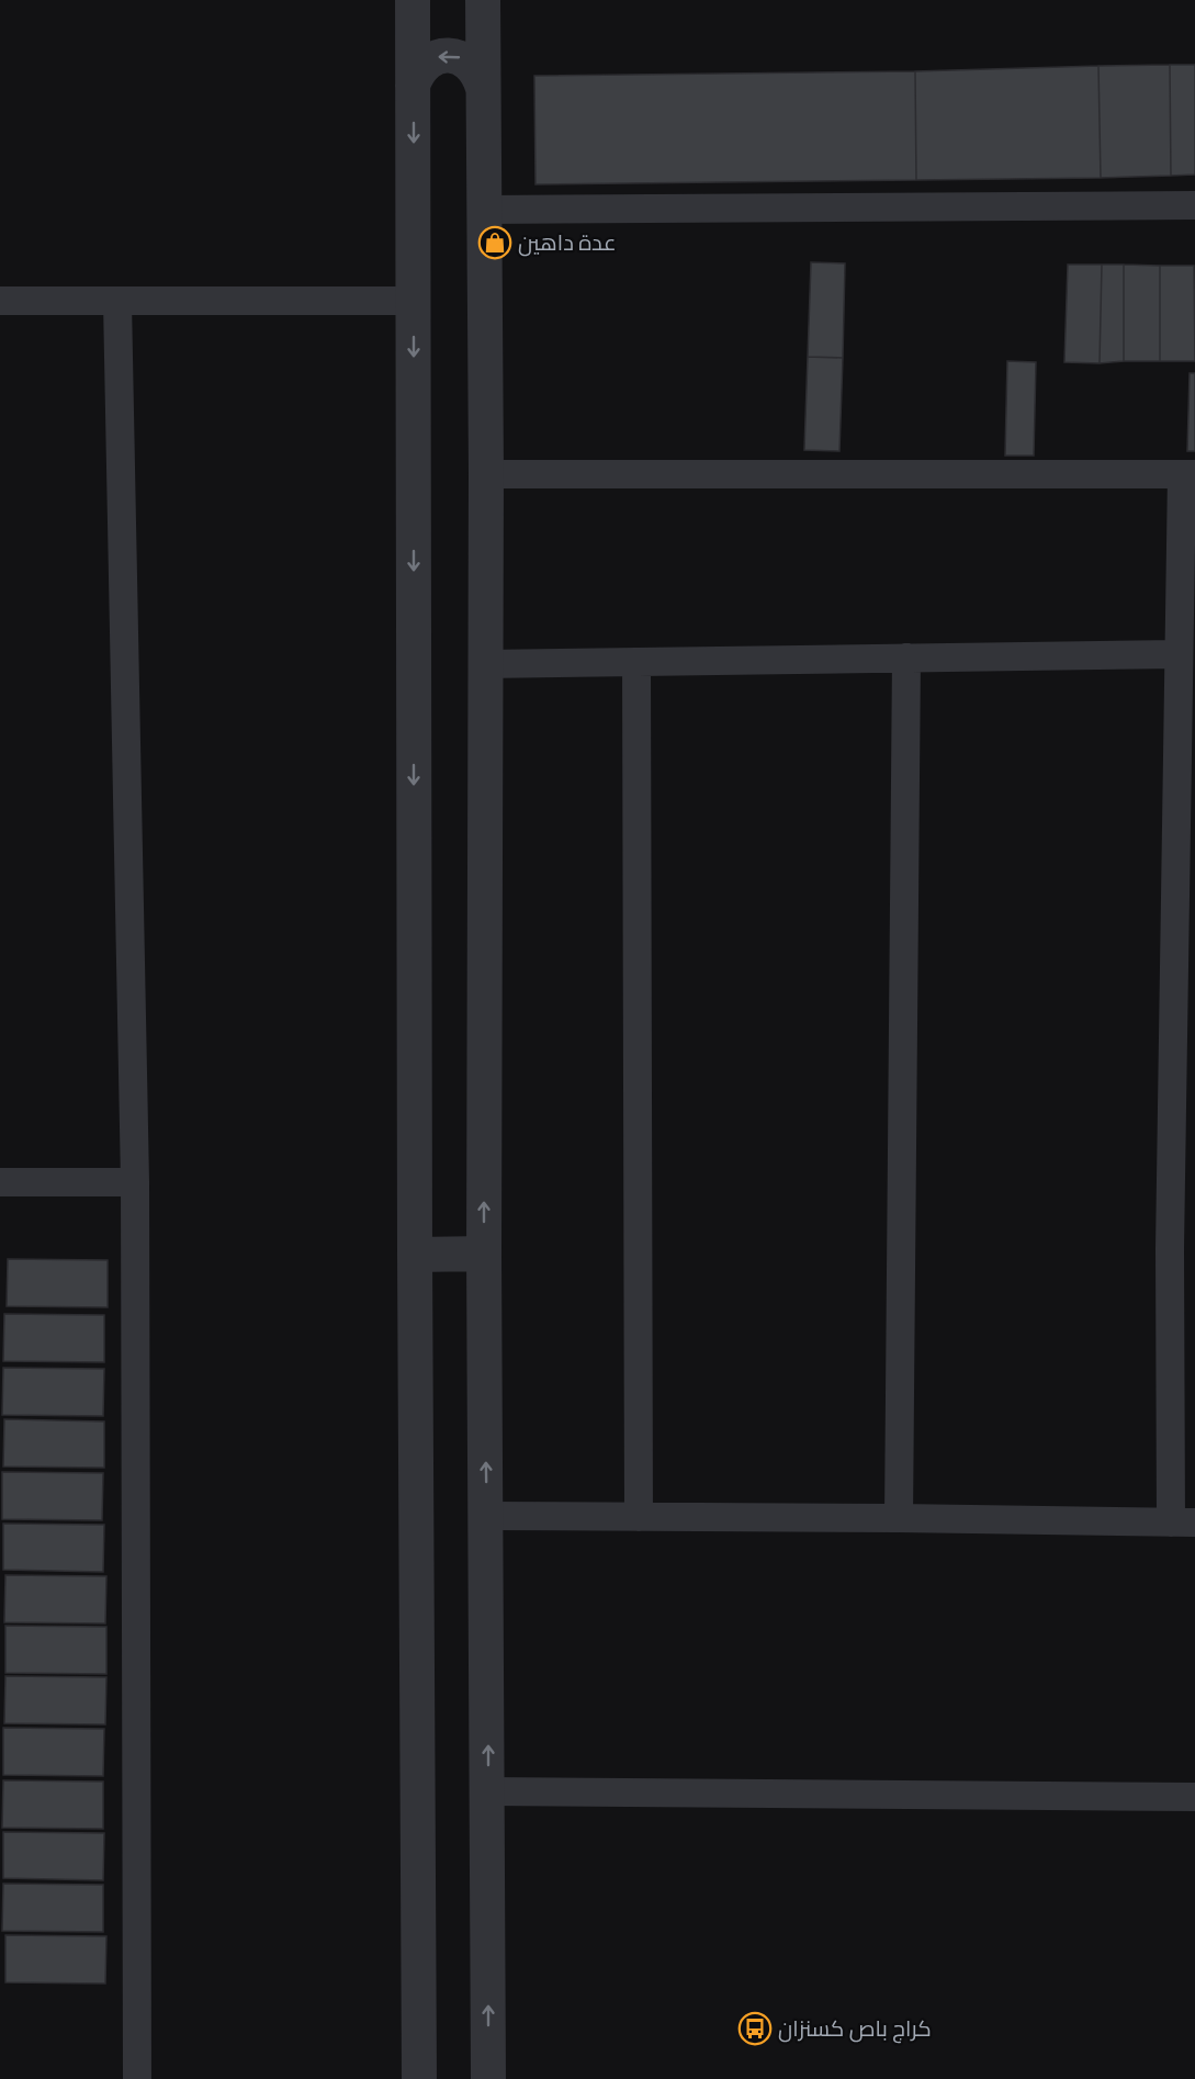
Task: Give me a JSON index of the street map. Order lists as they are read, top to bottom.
{
  "places": {
    "shop": ["عدة داهين"],
    "bus stop": ["كراج باص كسنزان"]
  }
}
